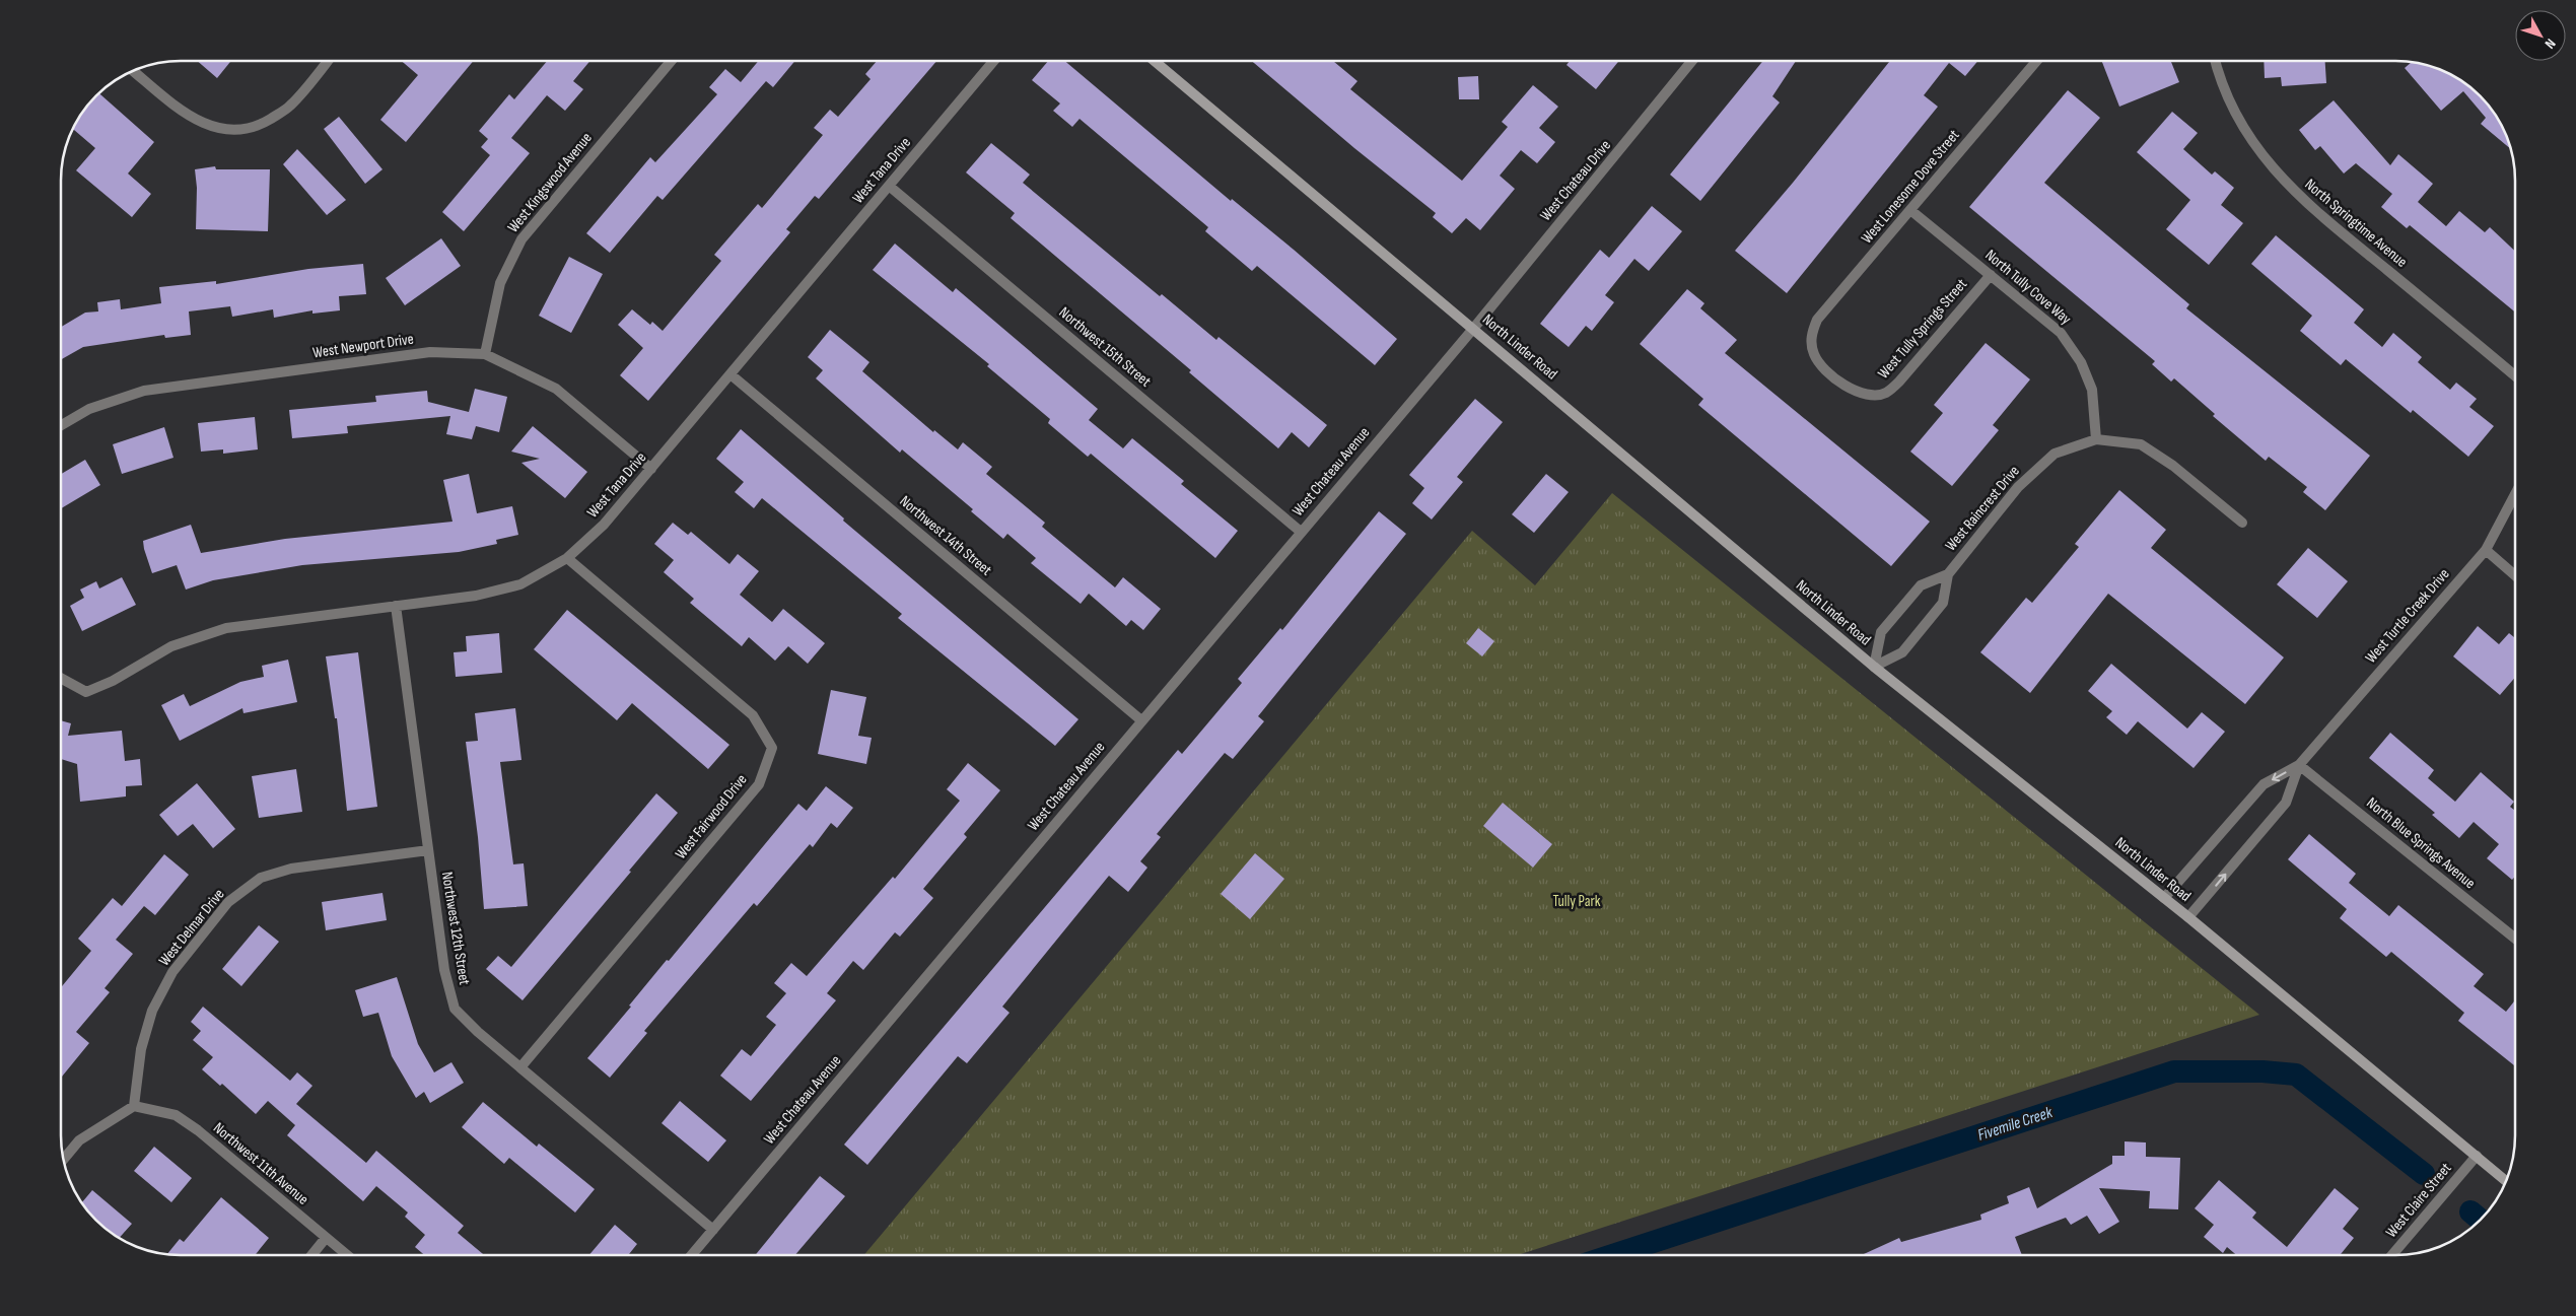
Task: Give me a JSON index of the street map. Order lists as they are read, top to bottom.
{
  "streets": {
    "main road": ["North Linder Road"],
    "street": [
      "West Tana Drive",
      "West Chateau Drive",
      "West Kingswood Avenue",
      "West Lonesome Dove Street",
      "North Springtime Avenue",
      "North Tully Cove Way",
      "West Tully Springs Street",
      "West Newport Drive",
      "Northwest 15th Street",
      "West Chateau Avenue",
      "West Raincrest Drive",
      "Northwest 14th Street",
      "West Turtle Creek Drive",
      "West Fairwood Drive",
      "North Blue Springs Avenue",
      "West Delmar Drive",
      "Northwest 12th Street",
      "Northwest 11th Avenue",
      "West Claire Street"
    ]
  },
  "crossings": [
    ["West Tana Drive", "West Newport Drive"],
    ["West Tana Drive", "Northwest 15th Street"],
    ["West Tana Drive", "Northwest 14th Street"],
    ["West Tana Drive", "West Fairwood Drive"],
    ["West Tana Drive", "Northwest 12th Street"],
    ["West Chateau Drive", "North Linder Road"],
    ["West Chateau Drive", "West Chateau Avenue"],
    ["West Kingswood Avenue", "West Newport Drive"],
    ["West Lonesome Dove Street", "North Tully Cove Way"],
    ["West Lonesome Dove Street", "West Tully Springs Street"],
    ["North Tully Cove Way", "West Tully Springs Street"],
    ["North Tully Cove Way", "West Raincrest Drive"],
    ["Northwest 15th Street", "West Chateau Avenue"],
    ["North Linder Road", "West Chateau Avenue"],
    ["North Linder Road", "West Raincrest Drive"],
    ["North Linder Road", "West Turtle Creek Drive"],
    ["North Linder Road", "West Claire Street"],
    ["West Chateau Avenue", "Northwest 14th Street"],
    ["West Chateau Avenue", "Northwest 12th Street"],
    ["West Turtle Creek Drive", "North Blue Springs Avenue"],
    ["West Fairwood Drive", "Northwest 12th Street"],
    ["West Delmar Drive", "Northwest 12th Street"],
    ["West Delmar Drive", "Northwest 11th Avenue"]
  ],
  "water": ["Fivemile Creek"],
  "parks": ["Tully Park"],
  "north": "bottom right"
}
